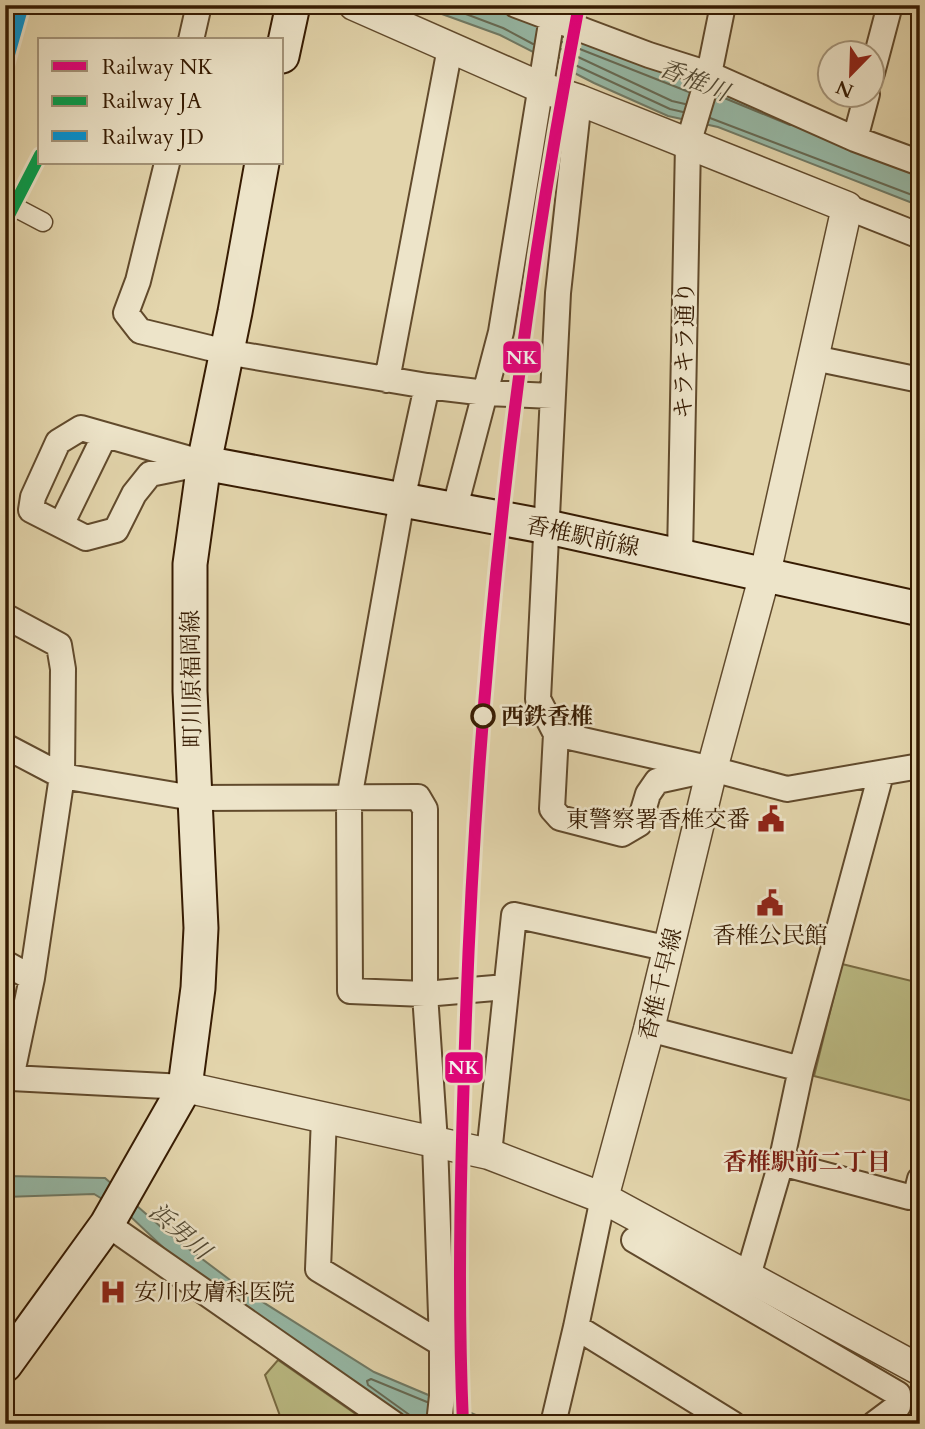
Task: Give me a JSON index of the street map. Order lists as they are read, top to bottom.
{
  "streets": {
    "main road": ["香椎駅前線", "町川原福岡線"],
    "street": ["キラキラ通り", "香椎千早線"]
  },
  "crossings": [
    ["キラキラ通り", "香椎駅前線"],
    ["香椎駅前線", "町川原福岡線"],
    ["香椎駅前線", "香椎千早線"]
  ],
  "districts": ["香椎駅前二丁目"],
  "water": ["香椎川", "浜男川"],
  "places": {
    "other": ["西鉄香椎"],
    "public building": ["東警察署香椎交番", "香椎公民館"],
    "hospital": ["安川皮膚科医院"]
  },
  "lines": ["rail line NK", "rail line JD", "rail line JA"],
  "legend": ["Railway NK", "Railway JA", "Railway JD"],
  "north": "bottom left"
}
